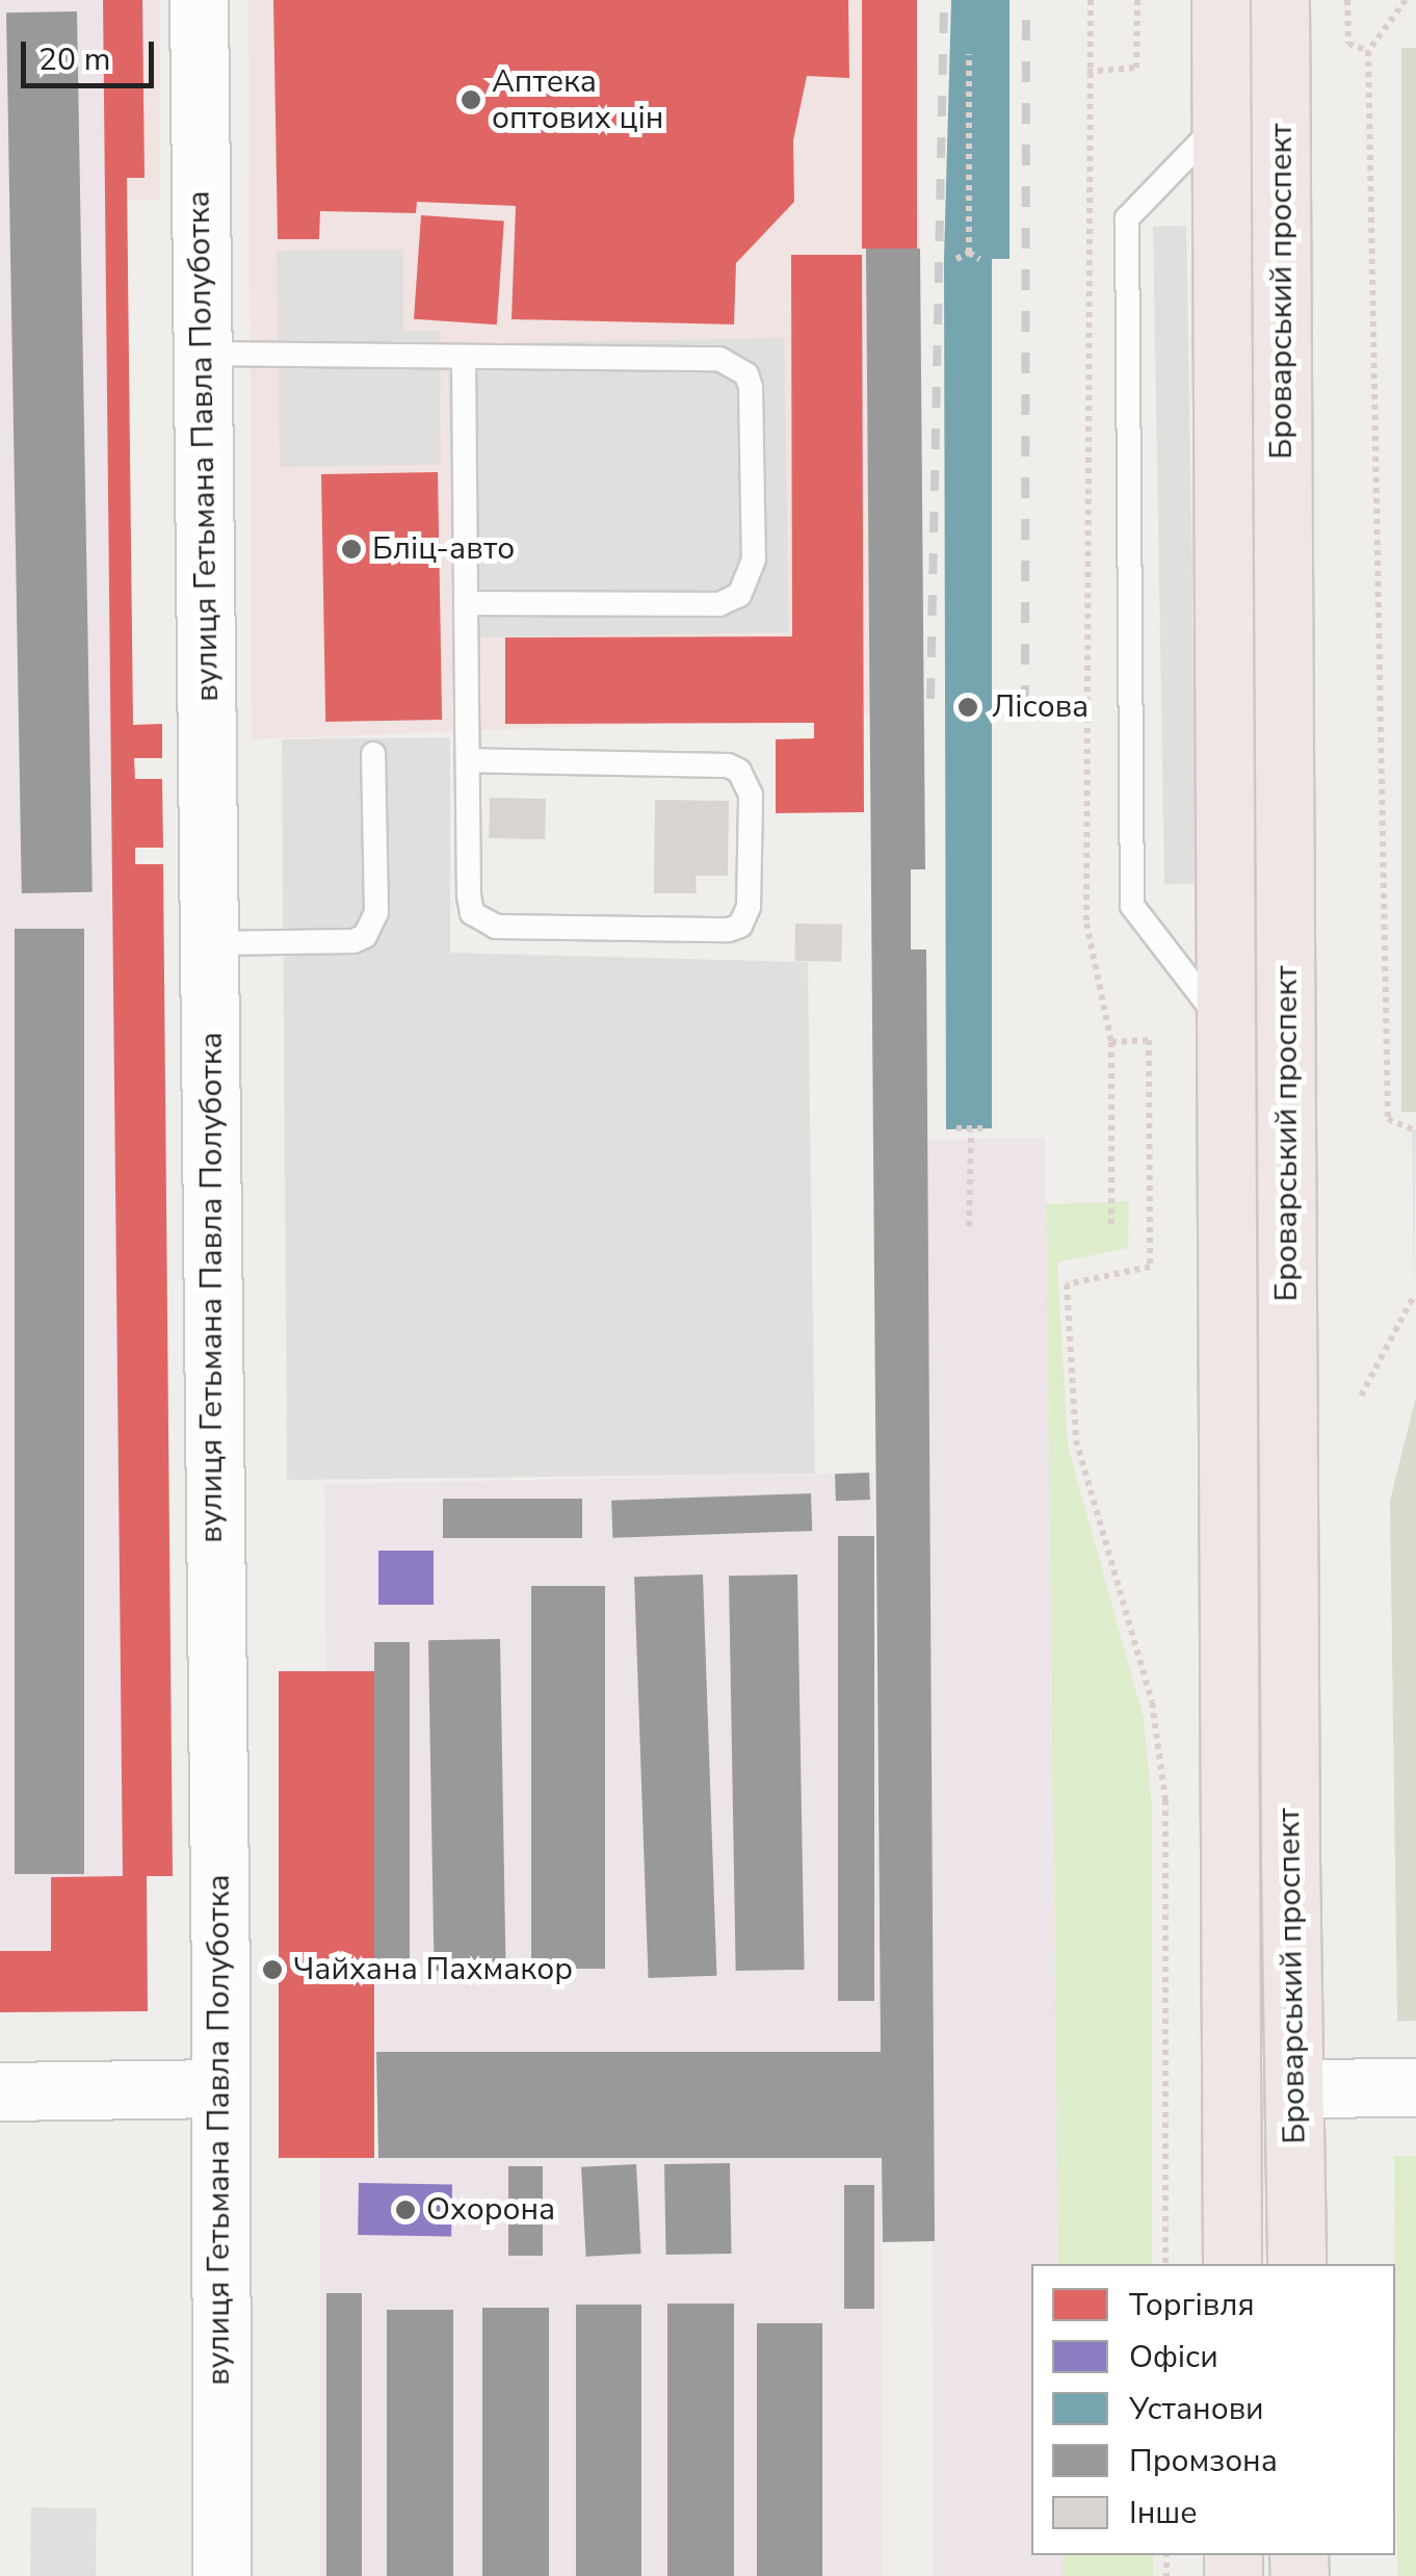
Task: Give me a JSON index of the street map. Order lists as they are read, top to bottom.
{
  "streets": {
    "highway": ["Броварський проспект"],
    "street": ["вулиця Гетьмана Павла Полуботка"]
  },
  "places": [
    "Аптека оптових цін",
    "Бліц-авто",
    "Лісова",
    "Чайхана Пахмакор",
    "Охорона"
  ],
  "legend": [
    "Торгівля",
    "Офіси",
    "Установи",
    "Промзона",
    "Інше"
  ],
  "scale_bar": "20 m"
}
